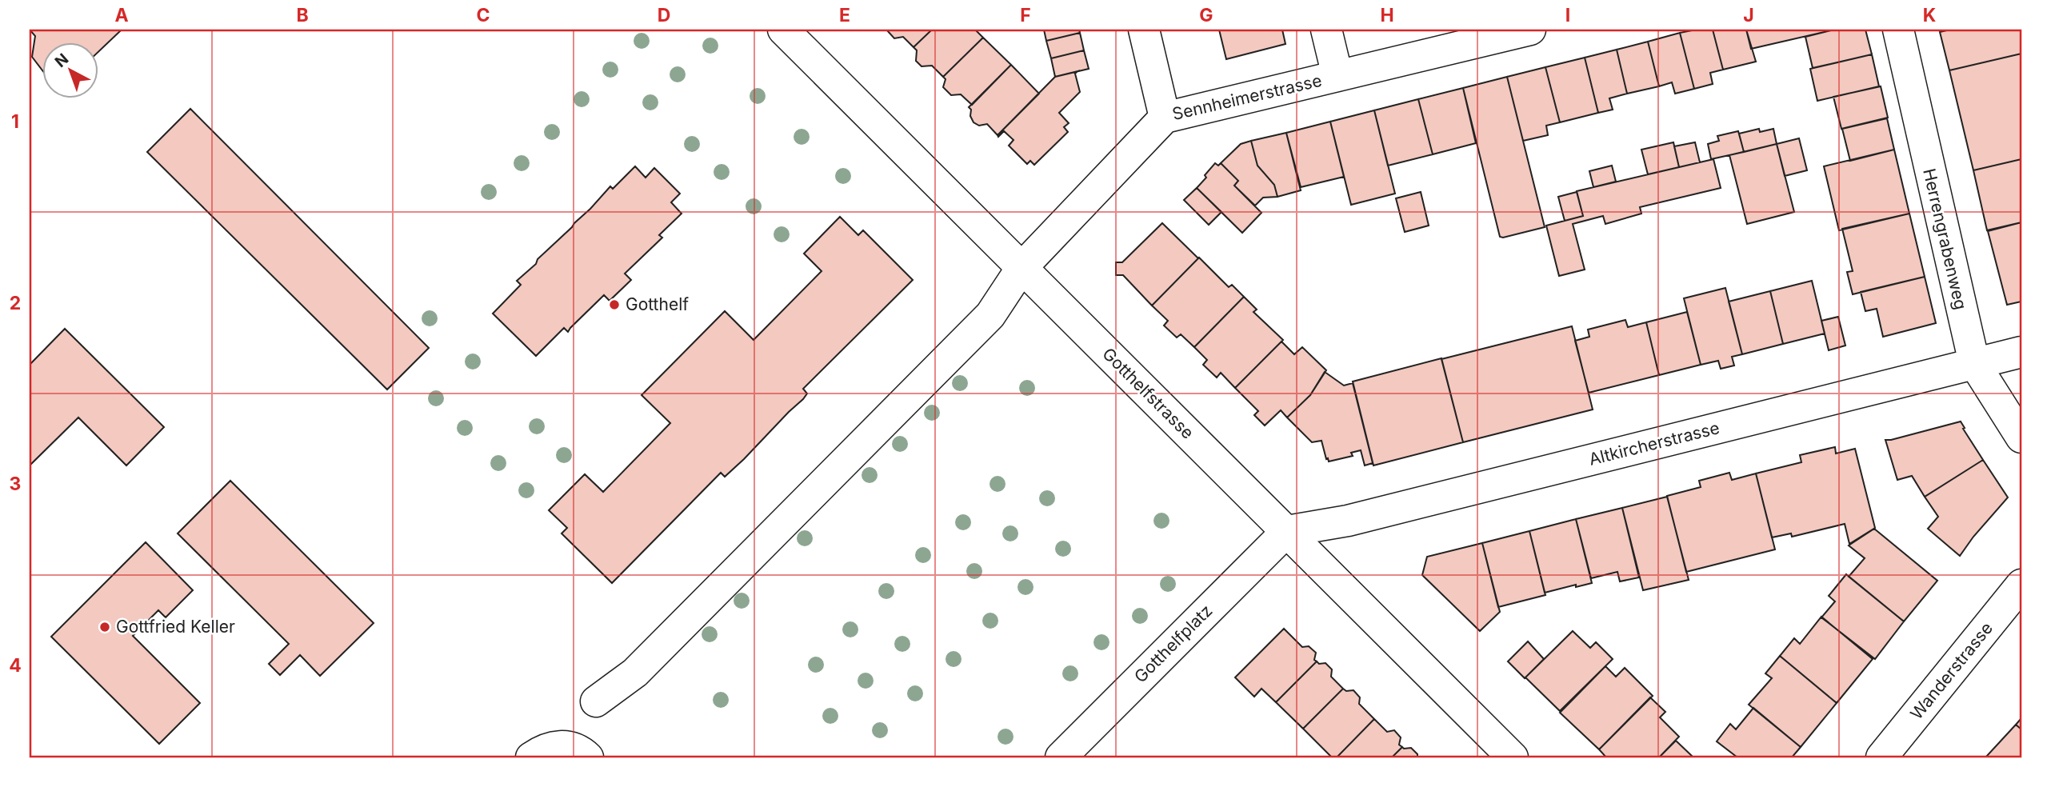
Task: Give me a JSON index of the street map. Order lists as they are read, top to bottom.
{
  "streets": {
    "street": [
      "Sennheimerstrasse",
      "Herrengrabenweg",
      "Gotthelfstrasse",
      "Altkircherstrasse",
      "Gotthelfplatz",
      "Wanderstrasse"
    ]
  },
  "crossings": [
    ["Sennheimerstrasse", "Gotthelfstrasse"],
    ["Herrengrabenweg", "Altkircherstrasse"],
    ["Gotthelfstrasse", "Altkircherstrasse"],
    ["Gotthelfstrasse", "Gotthelfplatz"],
    ["Altkircherstrasse", "Gotthelfplatz"]
  ],
  "places": ["Gotthelf", "Gottfried Keller"],
  "north": "top left",
  "grid": {
    "columns": [
      "A",
      "B",
      "C",
      "D",
      "E",
      "F",
      "G",
      "H",
      "I",
      "J",
      "K"
    ],
    "rows": [
      "1",
      "2",
      "3",
      "4"
    ]
  }
}
